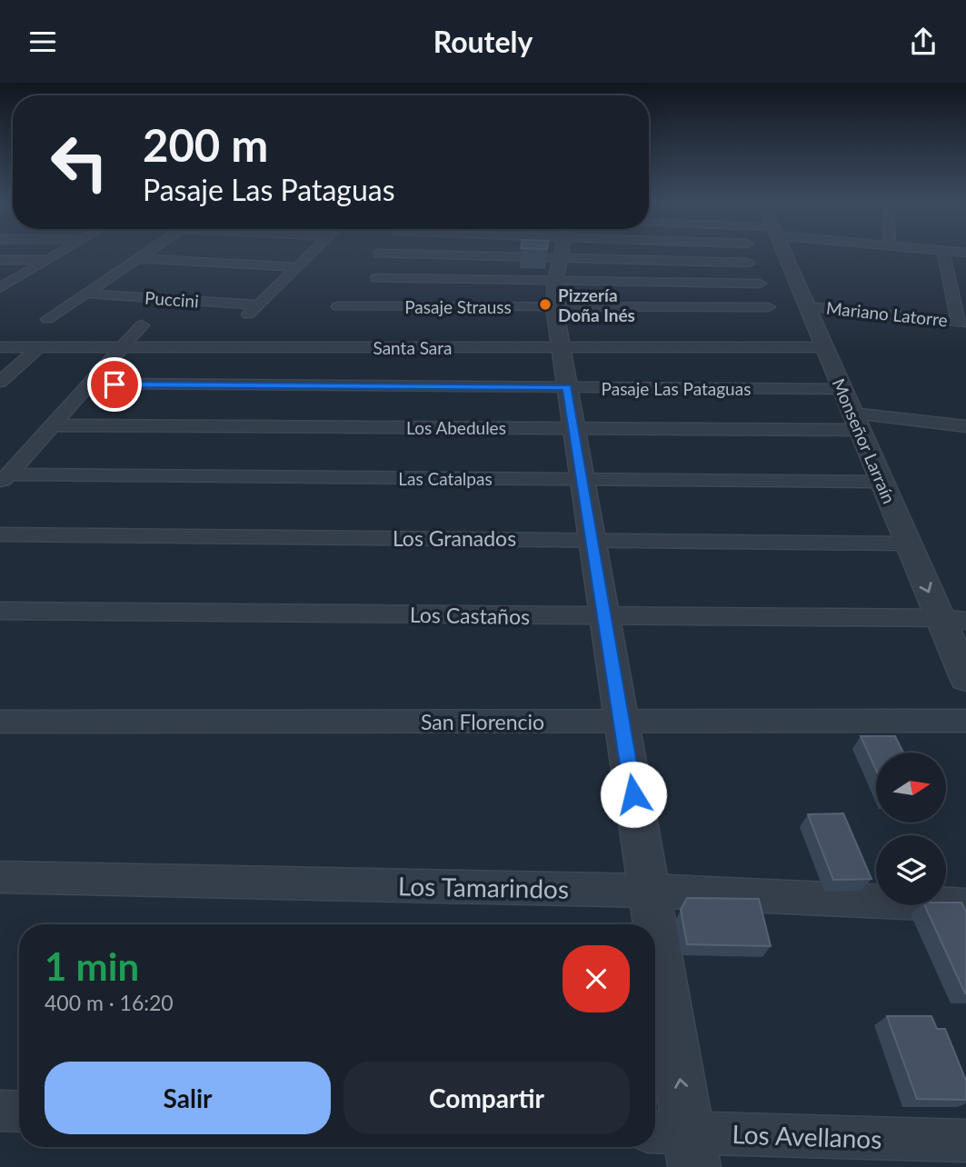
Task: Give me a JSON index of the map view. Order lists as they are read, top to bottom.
{
  "streets": {
    "street": [
      "Puccini",
      "Pasaje Strauss",
      "Mariano Latorre",
      "Santa Sara",
      "Pasaje Las Pataguas",
      "Los Abedules",
      "Monseñor Larraín",
      "Las Catalpas",
      "Los Granados",
      "Los Castaños",
      "San Florencio",
      "Los Tamarindos",
      "Los Avellanos"
    ]
  },
  "crossings": [
    ["Mariano Latorre", "Monseñor Larraín"],
    ["Santa Sara", "Monseñor Larraín"],
    ["Pasaje Las Pataguas", "Monseñor Larraín"],
    ["Los Abedules", "Monseñor Larraín"],
    ["Monseñor Larraín", "Las Catalpas"],
    ["Monseñor Larraín", "Los Granados"],
    ["Monseñor Larraín", "Los Castaños"]
  ],
  "places": ["Pizzería Doña Inés"],
  "north": "right",
  "page": {
    "header": "Routely",
    "turn": ["200 m", "Pasaje Las Pataguas"],
    "heading": ["1 min", "400 m · 16:20"],
    "buttons": ["Salir", "Compartir"]
  }
}
